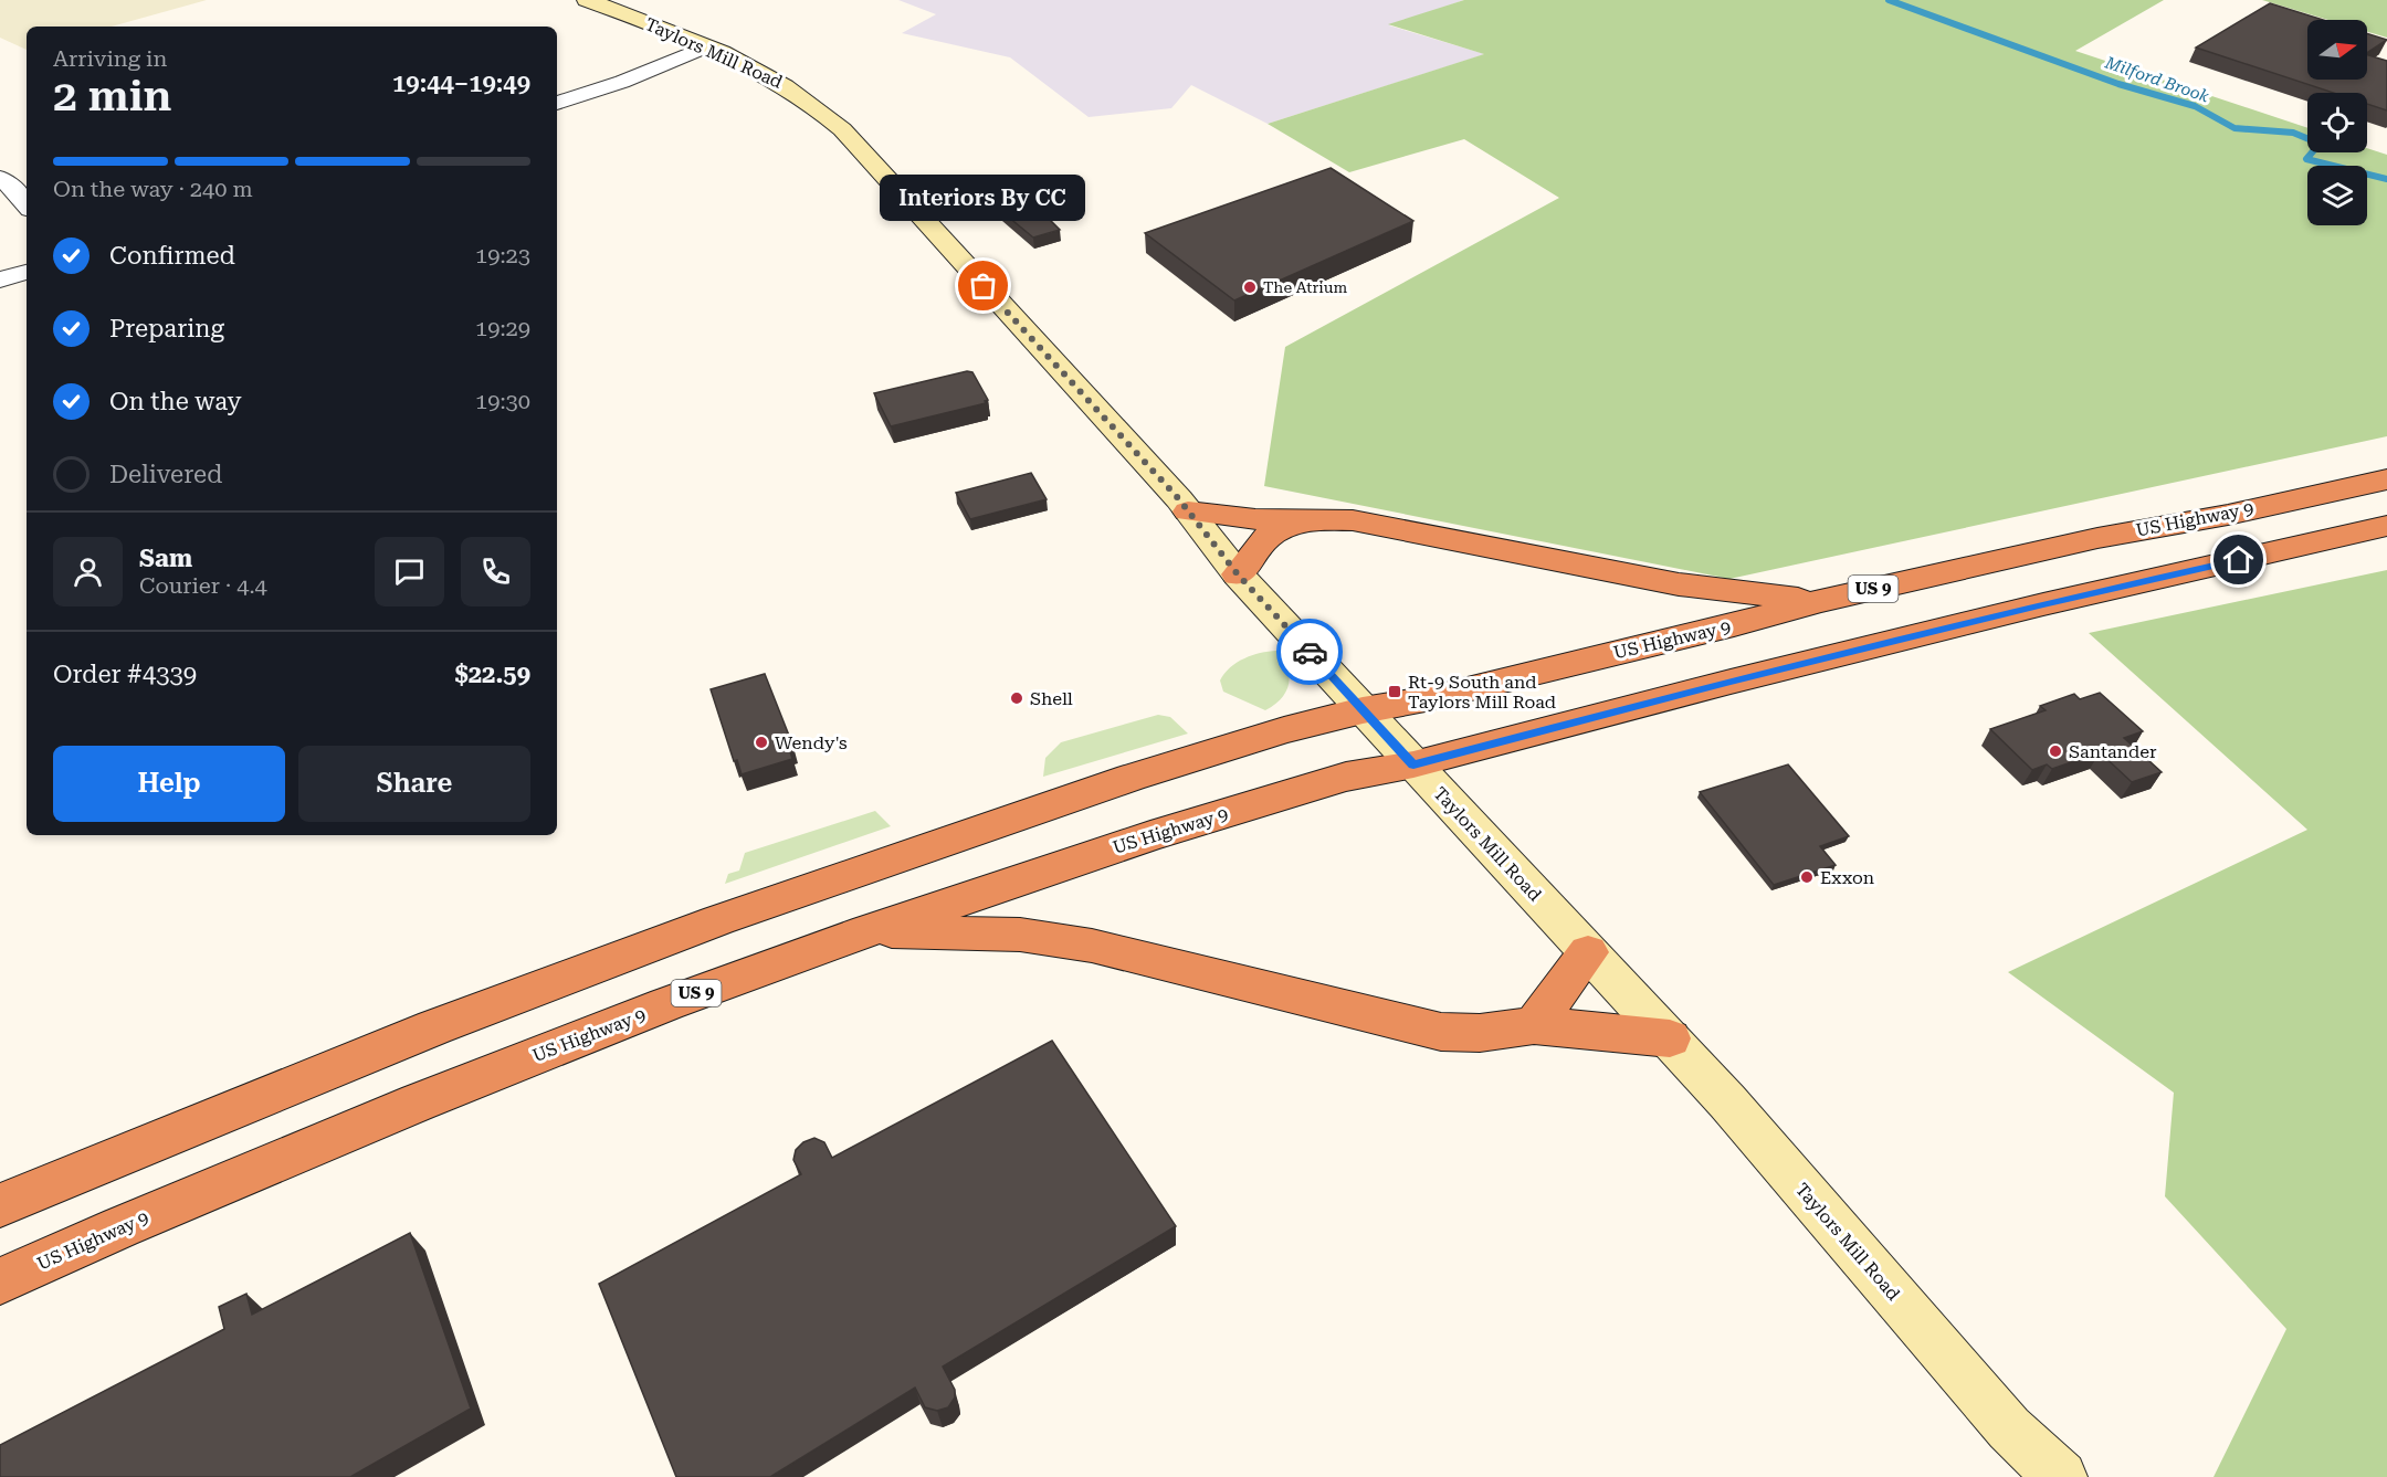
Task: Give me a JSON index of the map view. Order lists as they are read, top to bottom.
{
  "streets": {
    "highway": ["US Highway 9", "US 9"],
    "street": ["Taylors Mill Road"]
  },
  "crossings": [
    ["Taylors Mill Road", "US Highway 9"]
  ],
  "water": ["Milford Brook"],
  "places": {
    "other": [
      "Interiors By CC",
      "The Atrium",
      "Shell",
      "Wendy's",
      "Santander",
      "Exxon"
    ],
    "transit": ["Rt-9 South and Taylors Mill Road"]
  },
  "north": "right",
  "page": {
    "heading": ["2 min", "Arriving in", "19:44–19:49"],
    "panel": [
      "Sam",
      "Courier · 4.4",
      "Order #4339",
      "$22.59"
    ],
    "bar": "On the way · 240 m",
    "bubble": "Interiors By CC",
    "list": [
      ["Confirmed", "19:23"],
      ["Preparing", "19:29"],
      ["On the way", "19:30"],
      "Delivered"
    ],
    "buttons": ["Help", "Share"]
  }
}
